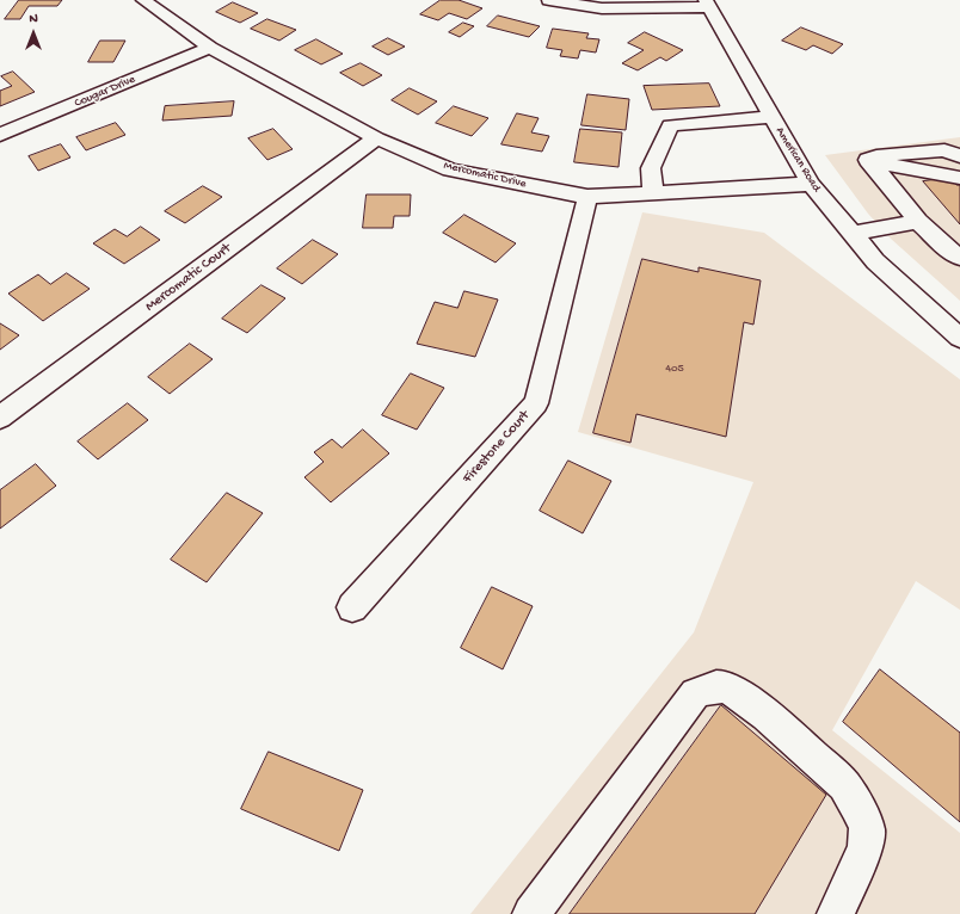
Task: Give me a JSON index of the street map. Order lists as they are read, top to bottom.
{
  "streets": {
    "street": [
      "Cougar Drive",
      "American Road",
      "Mercomatic Drive",
      "Mercomatic Court",
      "Firestone Court"
    ]
  },
  "crossings": [
    ["Cougar Drive", "Mercomatic Drive"],
    ["American Road", "Mercomatic Drive"],
    ["Mercomatic Drive", "Mercomatic Court"],
    ["Mercomatic Drive", "Firestone Court"]
  ],
  "house_numbers": ["405"],
  "north": "top"
}
